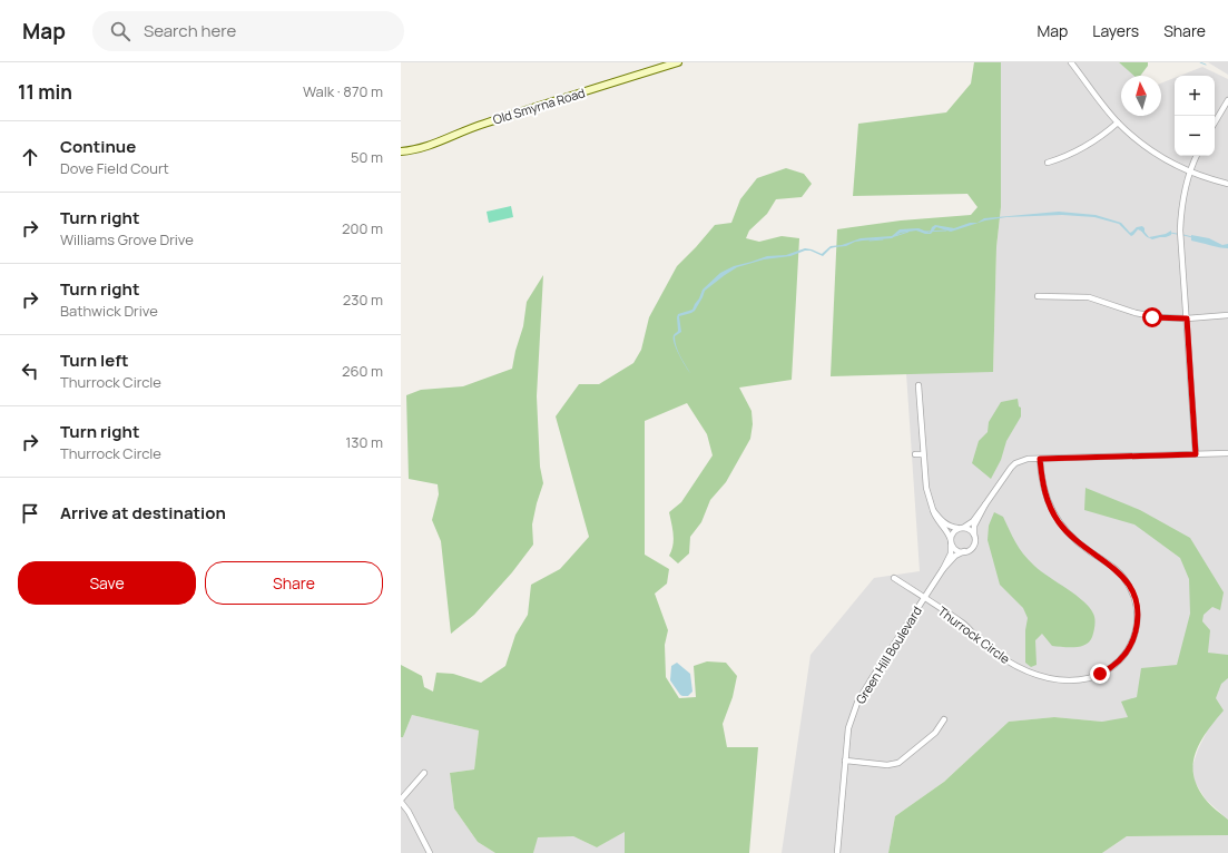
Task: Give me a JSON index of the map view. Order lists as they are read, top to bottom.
{
  "streets": {
    "street": ["Old Smyrna Road", "Thurrock Circle", "Green Hill Boulevard"]
  },
  "crossings": [
    ["Thurrock Circle", "Green Hill Boulevard"]
  ],
  "north": "top",
  "page": {
    "header": "Map",
    "search": "Search here",
    "nav": ["Map", "Layers", "Share"],
    "heading": ["11 min", "Walk · 870 m"],
    "map_buttons": ["+", "−"],
    "list": [
      ["Continue", "Dove Field Court", "50 m"],
      ["Turn right", "Williams Grove Drive", "200 m"],
      ["Turn right", "Bathwick Drive", "230 m"],
      ["Turn left", "Thurrock Circle", "260 m"],
      ["Turn right", "Thurrock Circle", "130 m"],
      "Arrive at destination"
    ],
    "buttons": ["Save", "Share"]
  }
}
